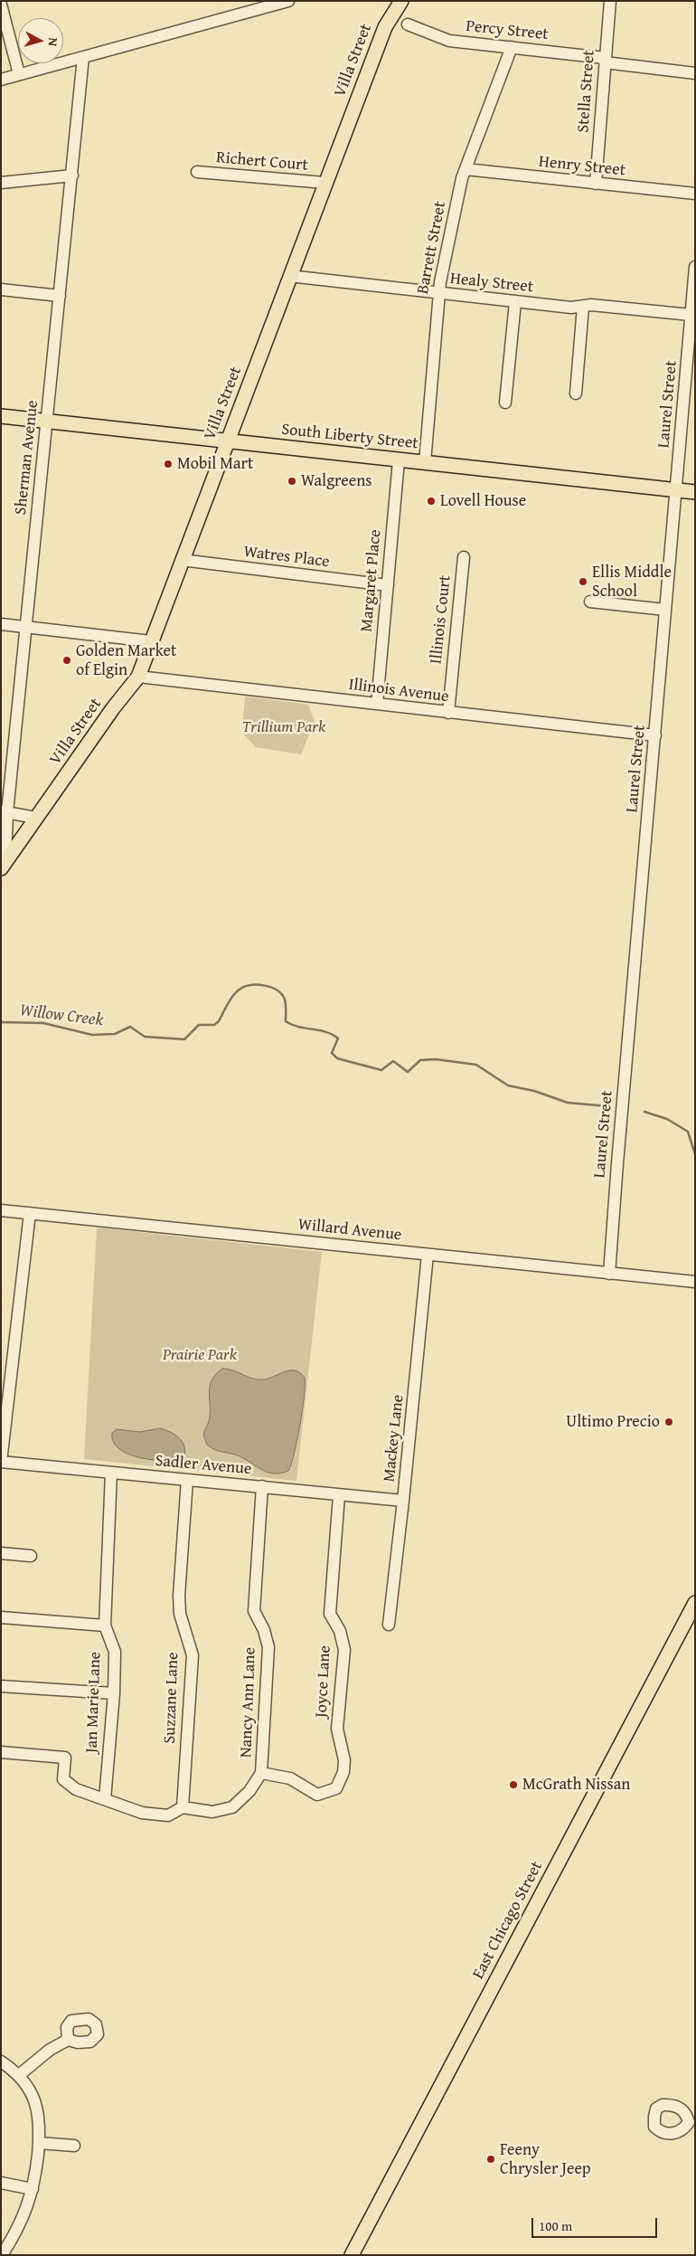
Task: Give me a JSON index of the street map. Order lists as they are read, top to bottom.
{
  "streets": {
    "main road": ["Villa Street", "South Liberty Street", "East Chicago Street"],
    "street": [
      "Percy Street",
      "Stella Street",
      "Richert Court",
      "Henry Street",
      "Barrett Street",
      "Healy Street",
      "Laurel Street",
      "Sherman Avenue",
      "Watres Place",
      "Margaret Place",
      "Illinois Court",
      "Illinois Avenue",
      "Willard Avenue",
      "Mackey Lane",
      "Sadler Avenue",
      "Joyce Lane",
      "Suzzane Lane",
      "Jan Marie Lane",
      "Nancy Ann Lane"
    ]
  },
  "crossings": [
    ["Percy Street", "Stella Street"],
    ["Percy Street", "Barrett Street"],
    ["Villa Street", "Richert Court"],
    ["Villa Street", "Healy Street"],
    ["Villa Street", "South Liberty Street"],
    ["Villa Street", "Sherman Avenue"],
    ["Villa Street", "Watres Place"],
    ["Villa Street", "Illinois Avenue"],
    ["Stella Street", "Henry Street"],
    ["Henry Street", "Barrett Street"],
    ["Barrett Street", "Healy Street"],
    ["Barrett Street", "South Liberty Street"],
    ["Healy Street", "Laurel Street"],
    ["Laurel Street", "South Liberty Street"],
    ["Laurel Street", "Illinois Avenue"],
    ["Laurel Street", "Willard Avenue"],
    ["South Liberty Street", "Sherman Avenue"],
    ["South Liberty Street", "Margaret Place"],
    ["Watres Place", "Margaret Place"],
    ["Margaret Place", "Illinois Avenue"],
    ["Illinois Court", "Illinois Avenue"],
    ["Willard Avenue", "Mackey Lane"],
    ["Mackey Lane", "Sadler Avenue"],
    ["Sadler Avenue", "Joyce Lane"],
    ["Sadler Avenue", "Suzzane Lane"],
    ["Sadler Avenue", "Jan Marie Lane"],
    ["Sadler Avenue", "Nancy Ann Lane"],
    ["Joyce Lane", "Nancy Ann Lane"],
    ["Suzzane Lane", "Nancy Ann Lane"]
  ],
  "water": ["Willow Creek"],
  "parks": ["Trillium Park", "Prairie Park"],
  "places": [
    "Mobil Mart",
    "Walgreens",
    "Lovell House",
    "Ellis Middle School",
    "Golden Market of Elgin",
    "Ultimo Precio",
    "McGrath Nissan",
    "Feeny Chrysler Jeep"
  ],
  "scale_bar": "100 m",
  "north": "right"
}
